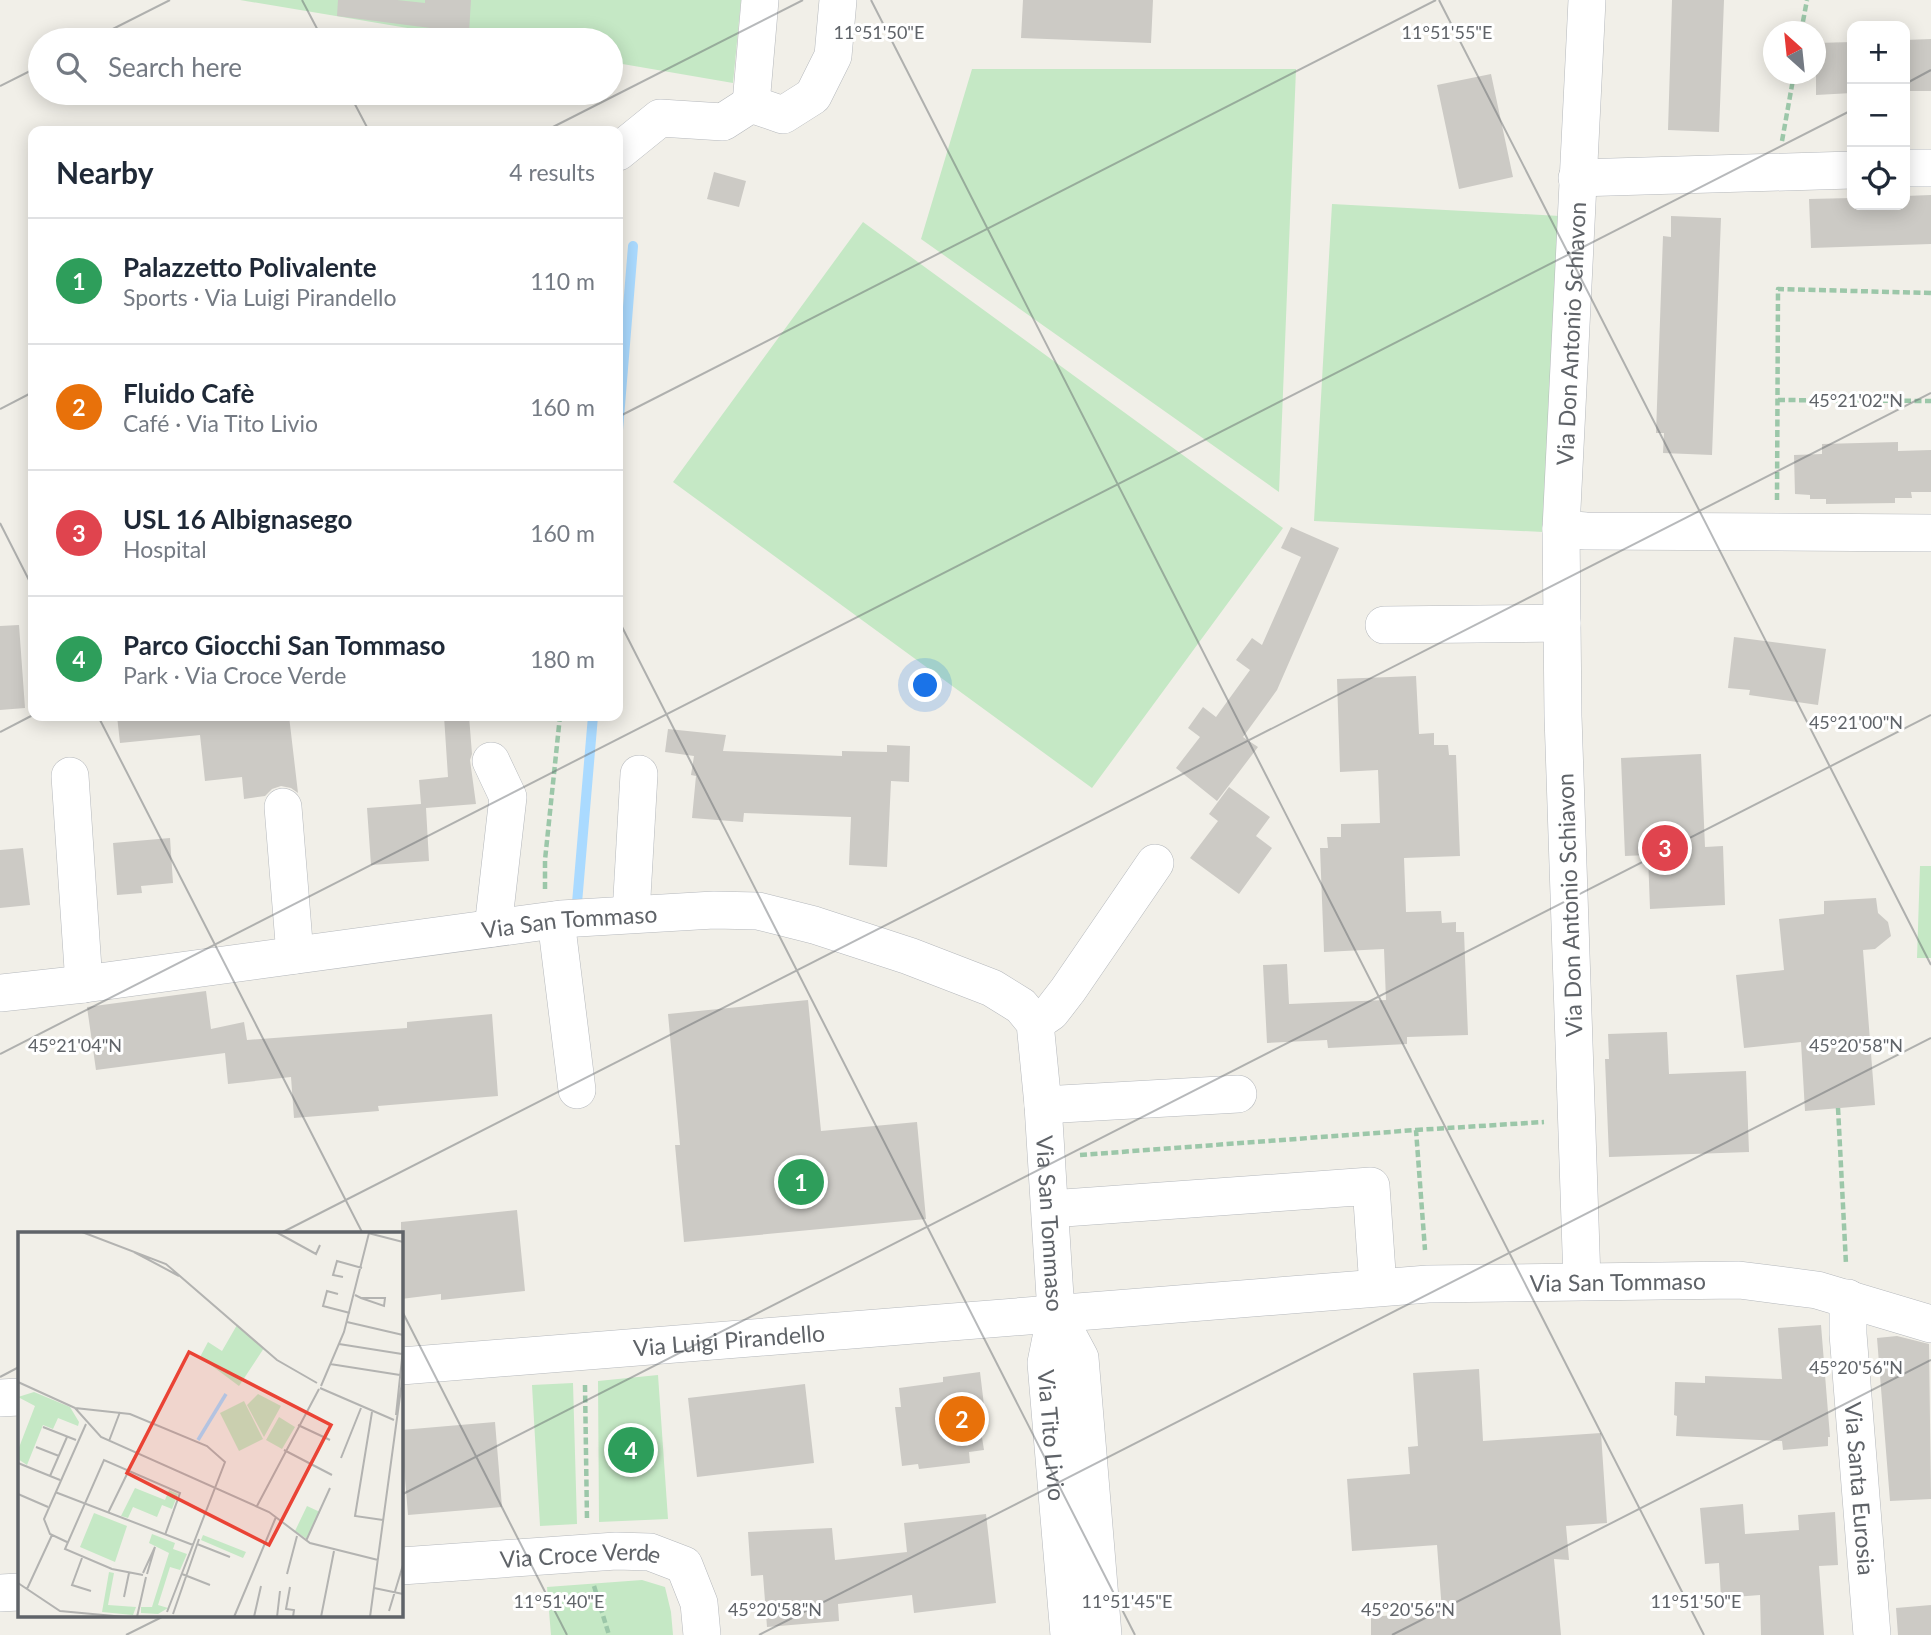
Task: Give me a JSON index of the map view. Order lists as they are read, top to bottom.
{
  "streets": {
    "street": [
      "Via Don Antonio Schiavon",
      "Via San Tommaso",
      "Via Luigi Pirandello",
      "Via Tito Livio",
      "Via Santa Eurosia",
      "Via Croce Verde"
    ]
  },
  "crossings": [
    ["Via Don Antonio Schiavon", "Via San Tommaso"],
    ["Via San Tommaso", "Via Luigi Pirandello"],
    ["Via San Tommaso", "Via Tito Livio"],
    ["Via San Tommaso", "Via Santa Eurosia"],
    ["Via Luigi Pirandello", "Via Tito Livio"]
  ],
  "north": "top left",
  "page": {
    "map_buttons": ["+", "−"],
    "search": "Search here",
    "heading": ["Nearby", "4 results"],
    "list": [
      {
        "mark": "1",
        "name": "Palazzetto Polivalente",
        "note": "Sports · Via Luigi Pirandello",
        "value": "110 m"
      },
      {
        "mark": "2",
        "name": "Fluido Cafè",
        "note": "Café · Via Tito Livio",
        "value": "160 m"
      },
      {
        "mark": "3",
        "name": "USL 16 Albignasego",
        "note": "Hospital",
        "value": "160 m"
      },
      {
        "mark": "4",
        "name": "Parco Giocchi San Tommaso",
        "note": "Park · Via Croce Verde",
        "value": "180 m"
      }
    ],
    "pins": [
      "3",
      "1",
      "2",
      "4"
    ]
  },
  "coordinates": [
    "11°51'50\"E",
    "11°51'55\"E",
    "45°21'02\"N",
    "45°21'00\"N",
    "45°20'58\"N",
    "45°21'04\"N",
    "45°20'56\"N",
    "11°51'40\"E",
    "11°51'45\"E"
  ]
}
